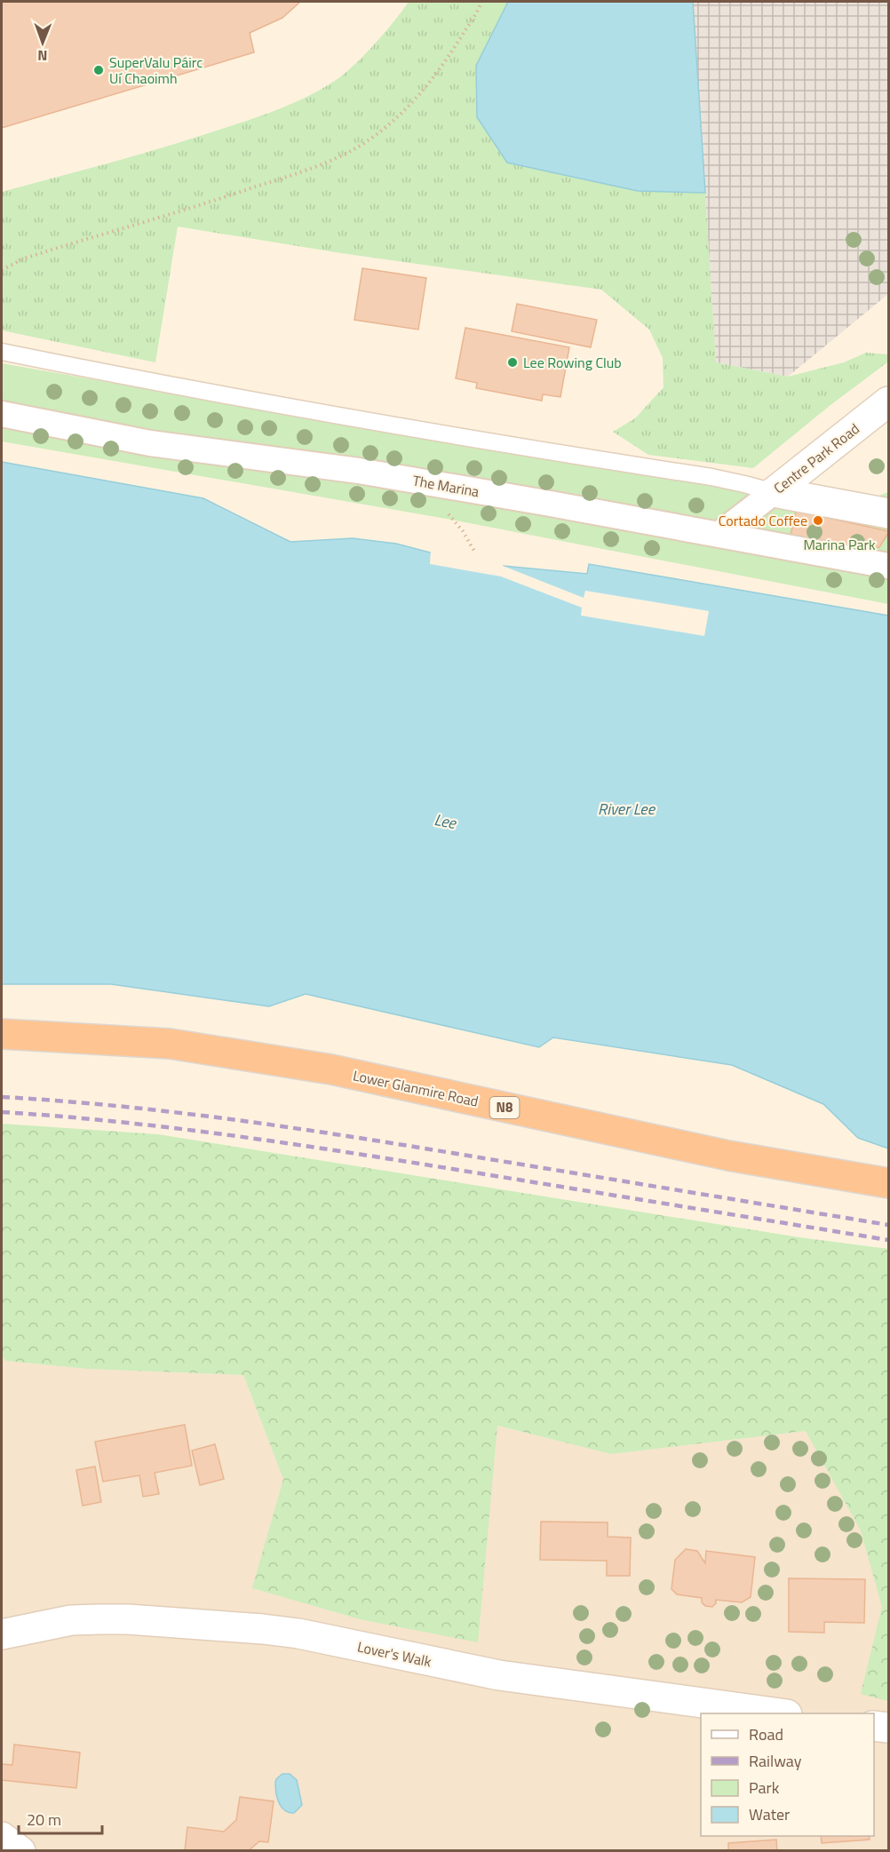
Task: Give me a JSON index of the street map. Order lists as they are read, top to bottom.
{
  "streets": {
    "highway": ["Lower Glanmire Road", "N8"],
    "street": ["Centre Park Road", "The Marina", "Lover's Walk"]
  },
  "crossings": [
    ["Centre Park Road", "The Marina"]
  ],
  "water": ["River Lee", "Lee"],
  "parks": ["Marina Park"],
  "places": ["SuperValu Páirc Uí Chaoimh", "Lee Rowing Club", "Cortado Coffee"],
  "legend": [
    "Road",
    "Railway",
    "Park",
    "Water"
  ],
  "scale_bar": "20 m",
  "north": "bottom"
}
